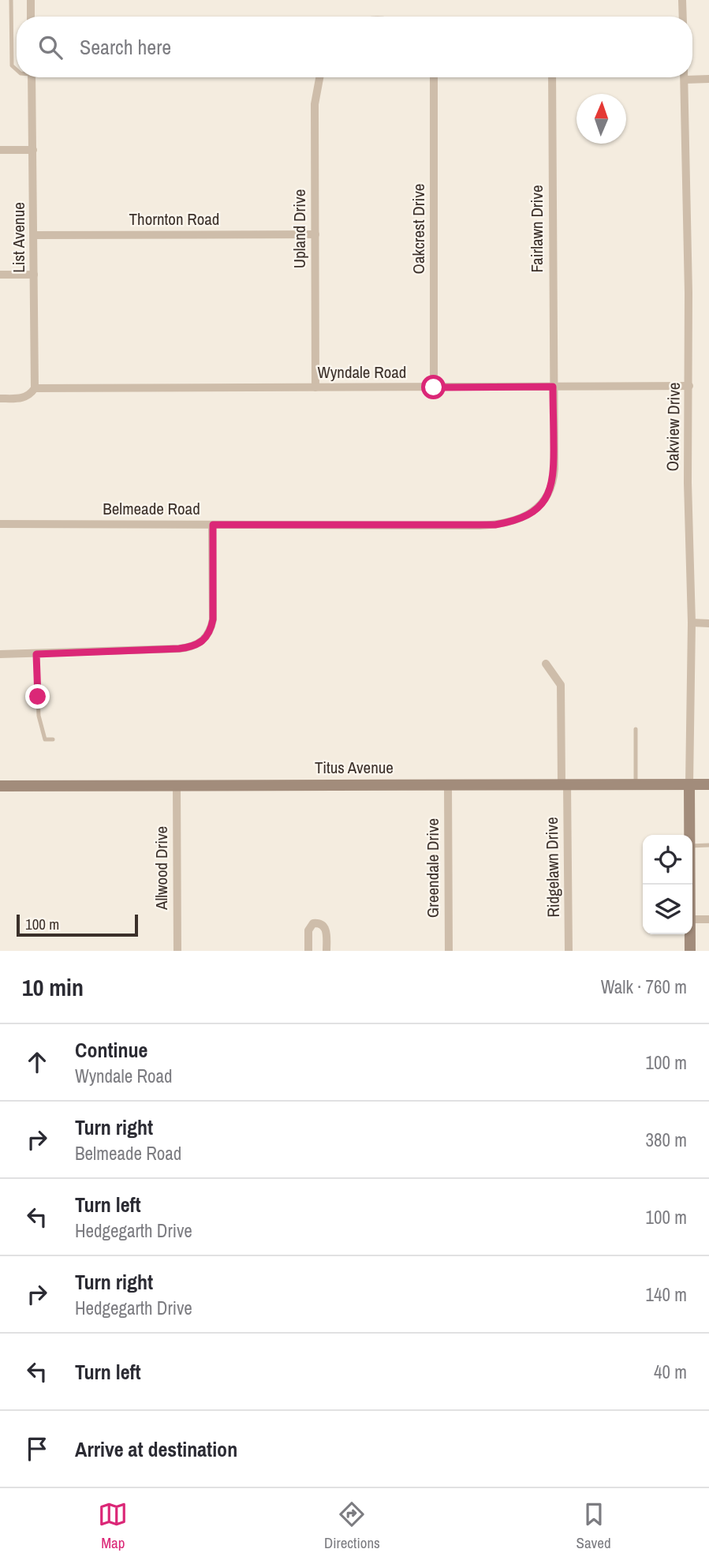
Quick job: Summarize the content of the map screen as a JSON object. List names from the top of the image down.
{
  "streets": {
    "main road": ["Titus Avenue"],
    "street": [
      "Thornton Road",
      "Upland Drive",
      "Oakcrest Drive",
      "Fairlawn Drive",
      "List Avenue",
      "Wyndale Road",
      "Oakview Drive",
      "Belmeade Road",
      "Ridgelawn Drive",
      "Allwood Drive",
      "Greendale Drive"
    ]
  },
  "crossings": [
    ["Thornton Road", "Upland Drive"],
    ["Thornton Road", "List Avenue"],
    ["Upland Drive", "Wyndale Road"],
    ["Oakcrest Drive", "Wyndale Road"],
    ["Fairlawn Drive", "Wyndale Road"],
    ["Fairlawn Drive", "Belmeade Road"],
    ["List Avenue", "Wyndale Road"],
    ["Wyndale Road", "Oakview Drive"],
    ["Wyndale Road", "Belmeade Road"],
    ["Oakview Drive", "Titus Avenue"],
    ["Titus Avenue", "Ridgelawn Drive"],
    ["Titus Avenue", "Allwood Drive"],
    ["Titus Avenue", "Greendale Drive"]
  ],
  "scale_bar": "100 m",
  "north": "top",
  "page": {
    "search": "Search here",
    "scale": "100 m",
    "heading": ["10 min", "Walk · 760 m"],
    "list": [
      ["Continue", "Wyndale Road", "100 m"],
      ["Turn right", "Belmeade Road", "380 m"],
      ["Turn left", "Hedgegarth Drive", "100 m"],
      ["Turn right", "Hedgegarth Drive", "140 m"],
      ["Turn left", "40 m"],
      "Arrive at destination"
    ],
    "nav": ["Map", "Directions", "Saved"]
  }
}
